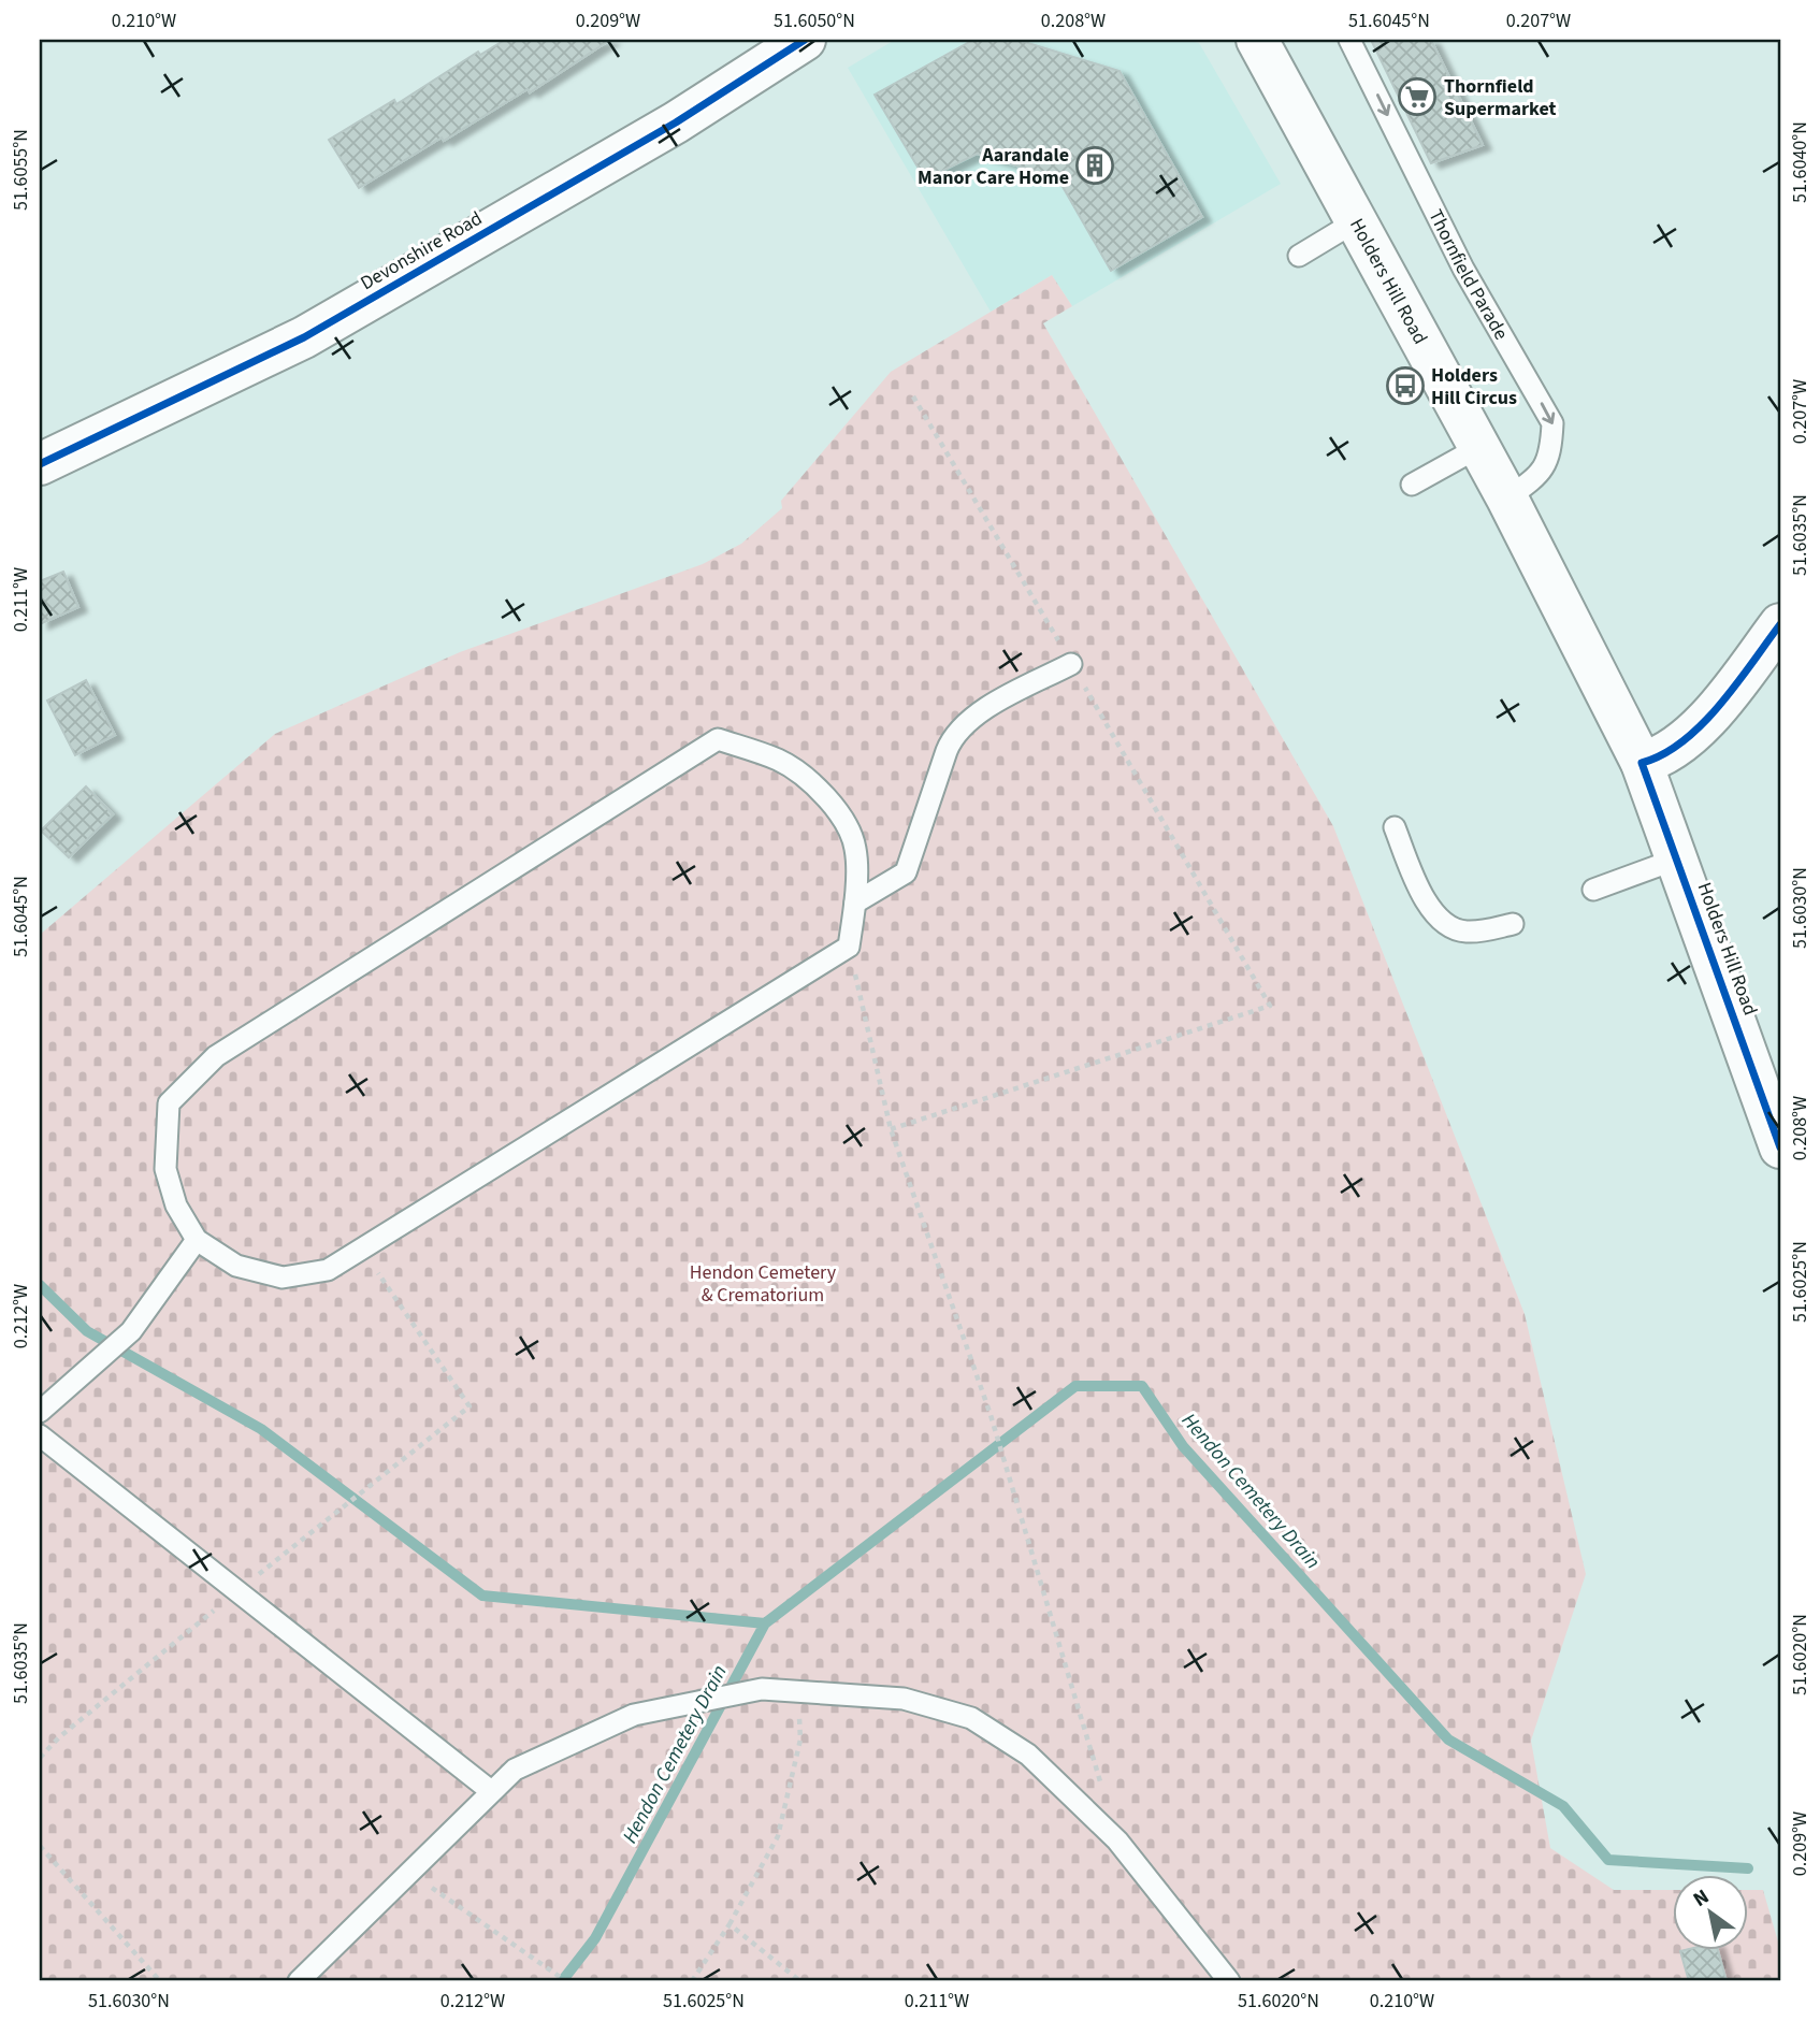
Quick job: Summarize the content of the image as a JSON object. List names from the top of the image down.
{
  "streets": {
    "main road": ["Devonshire Road", "Holders Hill Road"],
    "lane": ["Thornfield Parade"]
  },
  "crossings": [
    ["Thornfield Parade", "Holders Hill Road"]
  ],
  "one_way": ["Thornfield Parade"],
  "water": ["Hendon Cemetery Drain"],
  "parks": ["Hendon Cemetery & Crematorium"],
  "places": {
    "supermarket": ["Thornfield Supermarket"],
    "building": ["Aarandale Manor Care Home"],
    "bus stop": ["Holders Hill Circus"]
  },
  "north": "top left",
  "coordinates": [
    "0.210°W",
    "0.209°W",
    "51.6050°N",
    "0.208°W",
    "51.6045°N",
    "0.207°W",
    "51.6040°N",
    "51.6055°N",
    "51.6035°N",
    "0.211°W",
    "51.6030°N",
    "51.6025°N",
    "0.212°W",
    "51.6020°N"
  ]
}
